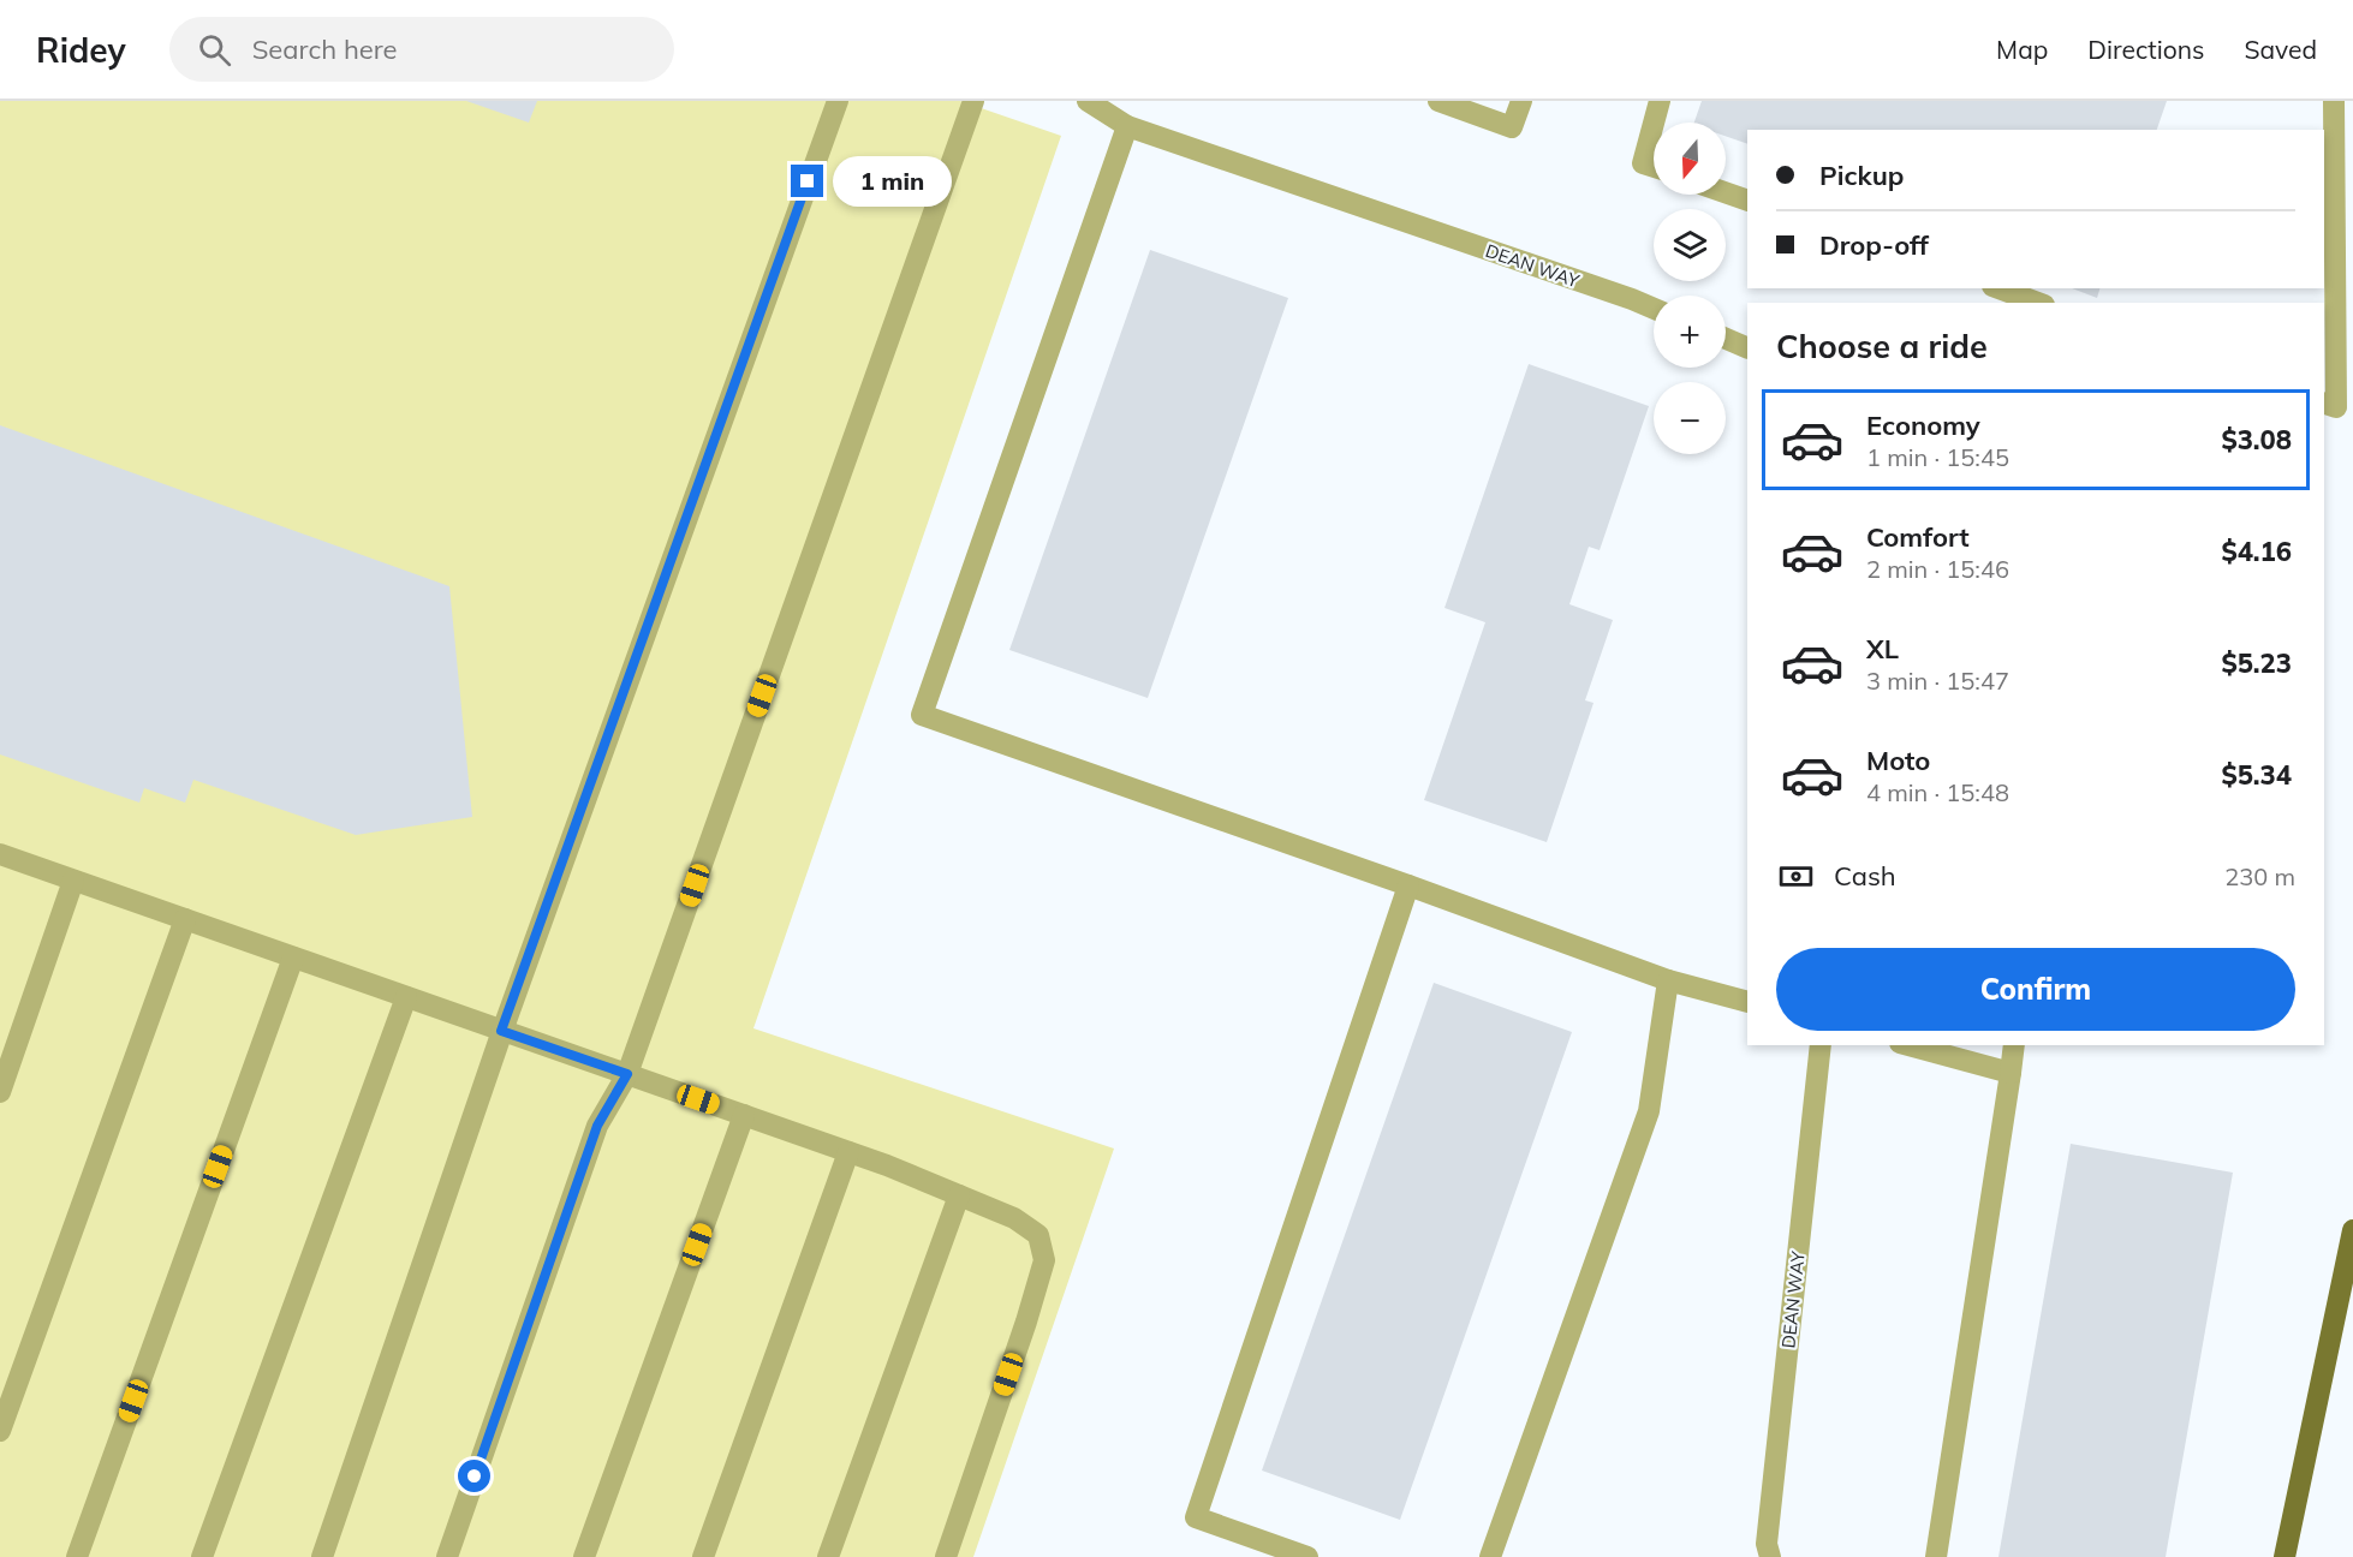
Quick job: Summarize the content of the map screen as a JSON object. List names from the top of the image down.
{
  "streets": {
    "lane": ["DEAN WAY"]
  },
  "north": "bottom",
  "page": {
    "header": "Ridey",
    "search": "Search here",
    "nav": ["Map", "Directions", "Saved"],
    "map_buttons": ["+", "−"],
    "banner": ["Pickup", "Drop-off"],
    "bubble": "1 min",
    "heading": "Choose a ride",
    "list": [
      {
        "name": "Economy",
        "note": "1 min · 15:45",
        "value": "$3.08"
      },
      {
        "name": "Comfort",
        "note": "2 min · 15:46",
        "value": "$4.16"
      },
      {
        "name": "XL",
        "note": "3 min · 15:47",
        "value": "$5.23"
      },
      {
        "name": "Moto",
        "note": "4 min · 15:48",
        "value": "$5.34"
      }
    ],
    "pay": ["Cash", "230 m"],
    "buttons": "Confirm"
  }
}
